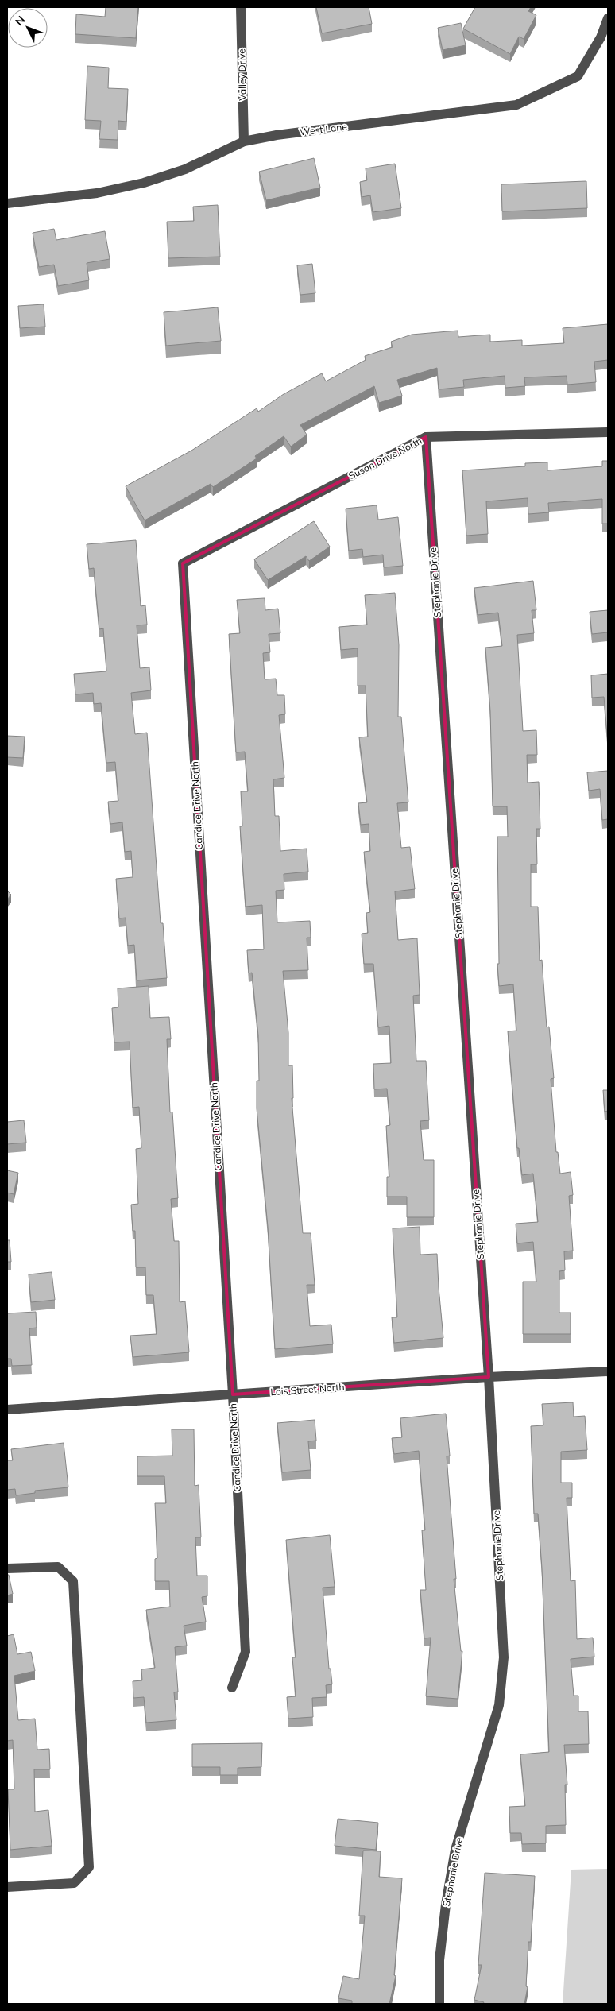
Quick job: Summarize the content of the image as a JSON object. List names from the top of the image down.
{
  "streets": {
    "street": [
      "Valley Drive",
      "West Lane",
      "Susan Drive North",
      "Stephanie Drive",
      "Candice Drive North",
      "Lois Street North"
    ]
  },
  "crossings": [
    ["Valley Drive", "West Lane"],
    ["Susan Drive North", "Stephanie Drive"],
    ["Susan Drive North", "Candice Drive North"],
    ["Stephanie Drive", "Lois Street North"],
    ["Candice Drive North", "Lois Street North"]
  ],
  "north": "top left"
}
